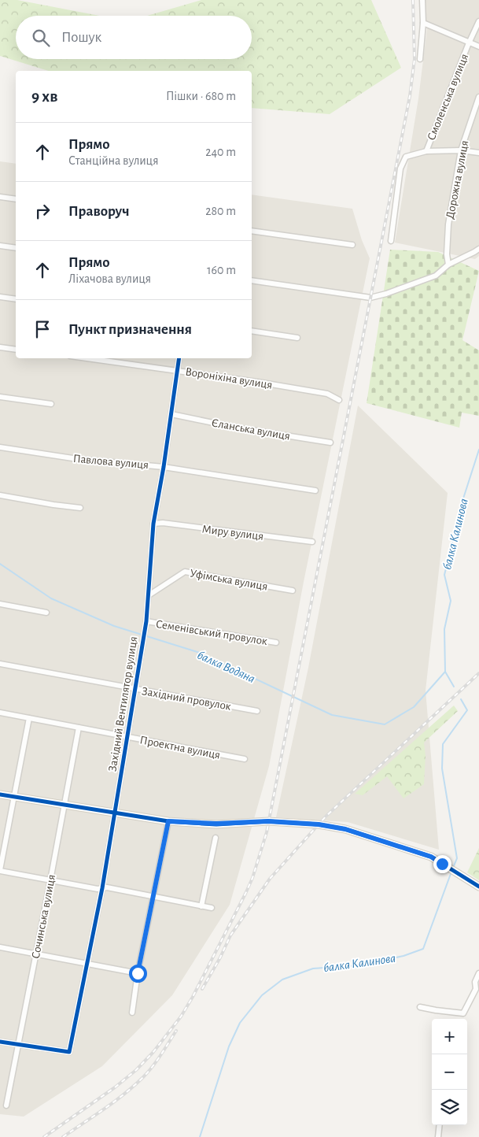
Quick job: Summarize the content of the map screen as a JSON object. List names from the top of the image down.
{
  "streets": {
    "street": [
      "Смоленська вулиця",
      "Дорожна вулиця",
      "Вороніхіна вулиця",
      "Єланська вулиця",
      "Павлова вулиця",
      "Миру вулиця",
      "Уфімська вулиця",
      "Семенівський провулок",
      "Західний провулок",
      "Західний Вентилятор вулиця",
      "Проектна вулиця",
      "Сочинська вулиця"
    ]
  },
  "crossings": [
    ["Вороніхіна вулиця", "Західний Вентилятор вулиця"],
    ["Єланська вулиця", "Західний Вентилятор вулиця"],
    ["Павлова вулиця", "Західний Вентилятор вулиця"],
    ["Миру вулиця", "Західний Вентилятор вулиця"],
    ["Уфімська вулиця", "Західний Вентилятор вулиця"],
    ["Семенівський провулок", "Західний Вентилятор вулиця"],
    ["Західний провулок", "Західний Вентилятор вулиця"],
    ["Західний Вентилятор вулиця", "Проектна вулиця"],
    ["Західний Вентилятор вулиця", "Сочинська вулиця"],
    ["Проектна вулиця", "Сочинська вулиця"]
  ],
  "water": ["балка Калинова", "балка Водяна"],
  "page": {
    "search": "Пошук",
    "heading": ["9 хв", "Пішки · 680 m"],
    "list": [
      ["Прямо", "Станційна вулиця", "240 m"],
      ["Праворуч", "280 m"],
      ["Прямо", "Ліхачова вулиця", "160 m"],
      "Пункт призначення"
    ],
    "map_buttons": ["+", "−"]
  }
}
